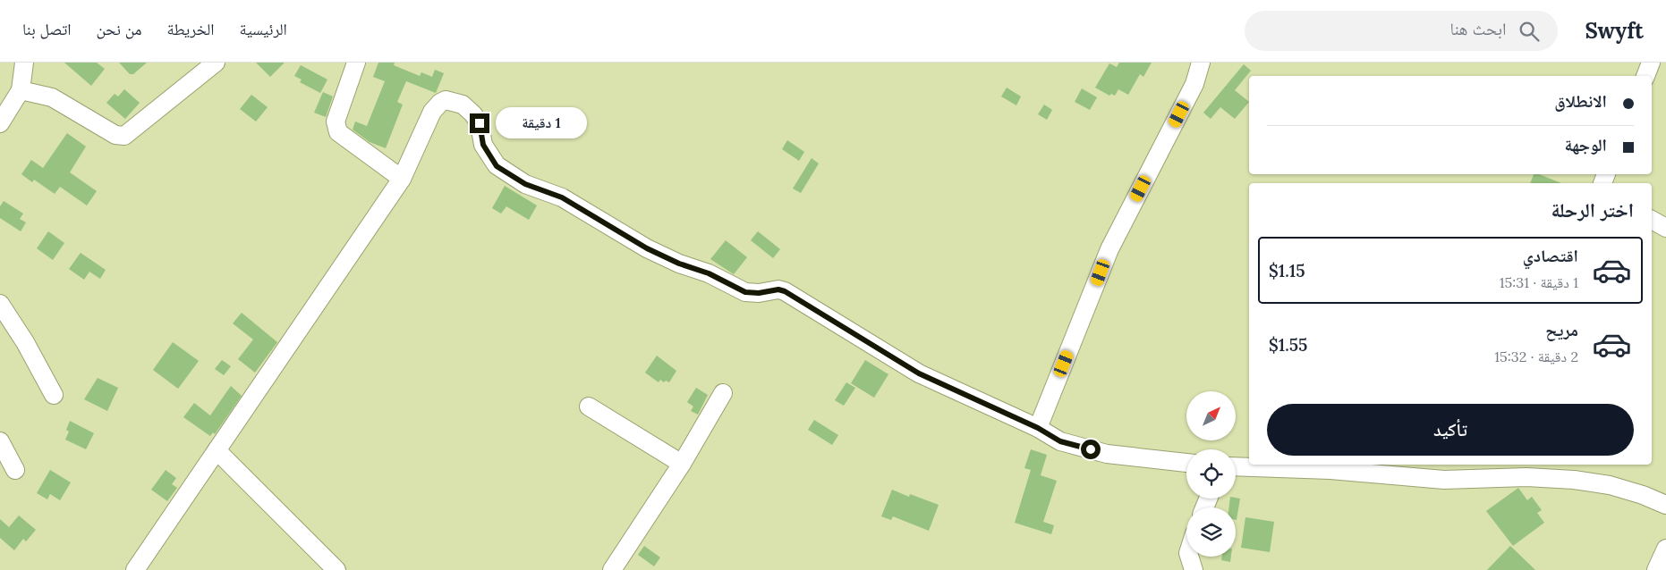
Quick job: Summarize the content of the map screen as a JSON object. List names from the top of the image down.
{
  "north": "top right",
  "page": {
    "header": "Swyft",
    "search": "ابحث هنا",
    "nav": [
      "الرئيسية",
      "الخريطة",
      "من نحن",
      "اتصل بنا"
    ],
    "banner": ["الانطلاق", "الوجهة"],
    "bubble": "1 دقيقة",
    "heading": "اختر الرحلة",
    "list": [
      {
        "name": "اقتصادي",
        "note": "1 دقيقة · 15:31",
        "value": "$1.15"
      },
      {
        "name": "مريح",
        "note": "2 دقيقة · 15:32",
        "value": "$1.55"
      }
    ],
    "buttons": "تأكيد"
  }
}
